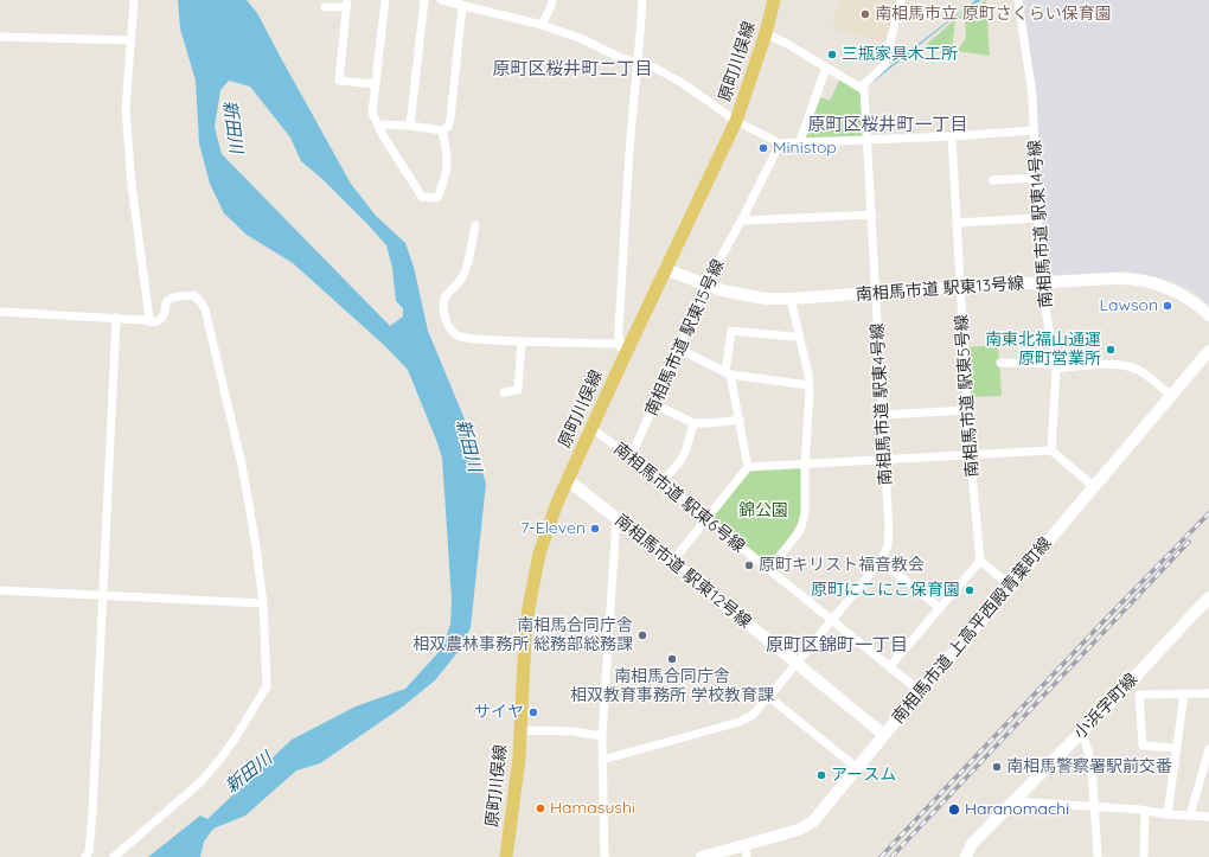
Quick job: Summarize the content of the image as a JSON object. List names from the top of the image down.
{
  "streets": {
    "main road": ["原町川俣線"],
    "street": [
      "南相馬市道 駅東14号線",
      "南相馬市道 駅東13号線",
      "南相馬市道 駅東15号線",
      "南相馬市道 駅東5号線",
      "南相馬市道 駅東4号線",
      "南相馬市道 駅東6号線",
      "南相馬市道 駅東12号線",
      "南相馬市道 上高平西殿青葉町線",
      "小浜字町線"
    ]
  },
  "crossings": [
    ["原町川俣線", "南相馬市道 駅東13号線"],
    ["原町川俣線", "南相馬市道 駅東6号線"],
    ["原町川俣線", "南相馬市道 駅東12号線"],
    ["南相馬市道 駅東14号線", "南相馬市道 駅東13号線"],
    ["南相馬市道 駅東14号線", "南相馬市道 駅東15号線"],
    ["南相馬市道 駅東14号線", "南相馬市道 駅東5号線"],
    ["南相馬市道 駅東14号線", "南相馬市道 駅東4号線"],
    ["南相馬市道 駅東13号線", "南相馬市道 駅東15号線"],
    ["南相馬市道 駅東13号線", "南相馬市道 駅東5号線"],
    ["南相馬市道 駅東13号線", "南相馬市道 駅東4号線"],
    ["南相馬市道 駅東15号線", "南相馬市道 駅東6号線"],
    ["南相馬市道 駅東4号線", "南相馬市道 駅東6号線"],
    ["南相馬市道 駅東4号線", "南相馬市道 駅東12号線"],
    ["南相馬市道 駅東6号線", "南相馬市道 上高平西殿青葉町線"],
    ["南相馬市道 駅東12号線", "南相馬市道 上高平西殿青葉町線"]
  ],
  "districts": ["原町区桜井町二丁目", "原町区桜井町一丁目", "原町区錦町一丁目"],
  "water": ["新田川"],
  "parks": ["錦公園"],
  "places": [
    "南相馬市立 原町さくらい保育園",
    "三瓶家具木工所",
    "Ministop",
    "Lawson",
    "南東北福山通運 原町営業所",
    "7-Eleven",
    "原町キリスト福音教会",
    "原町にこにこ保育園",
    "南相馬合同庁舎 相双農林事務所 総務部総務課",
    "南相馬合同庁舎 相双教育事務所 学校教育課",
    "サイヤ",
    "南相馬警察署駅前交番",
    "アースム",
    "Hamasushi",
    "Haranomachi"
  ]
}
